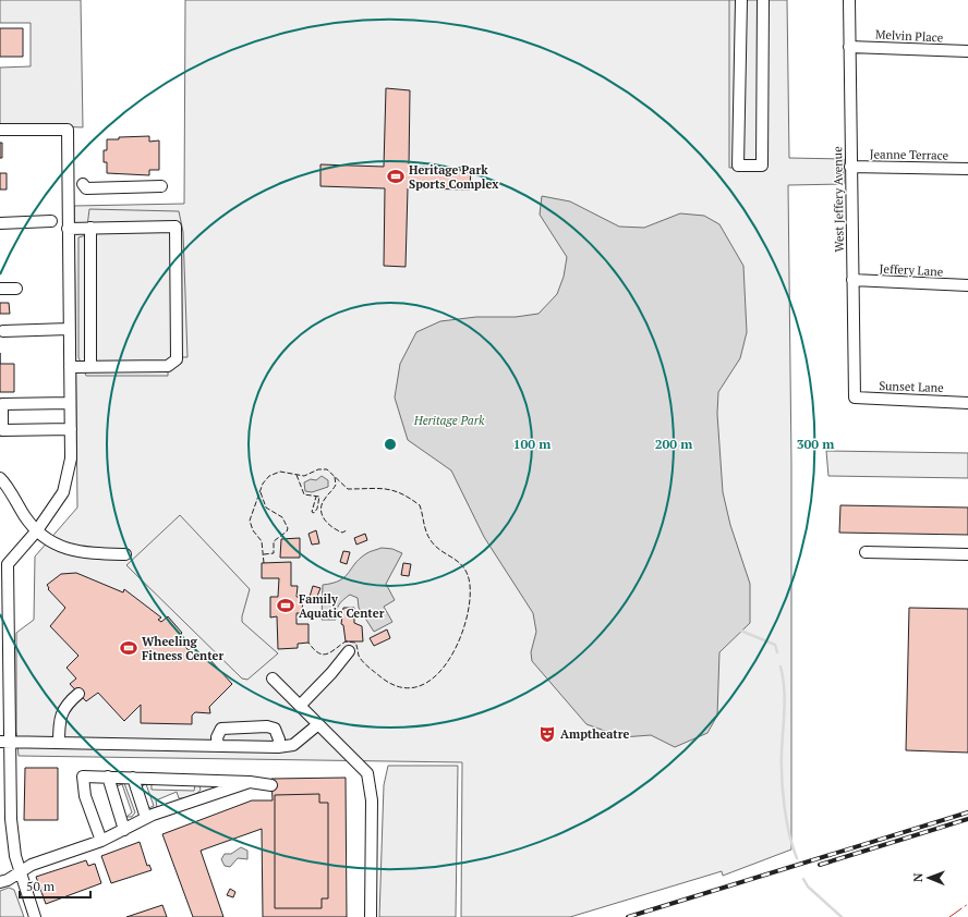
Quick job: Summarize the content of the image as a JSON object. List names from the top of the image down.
{
  "streets": {
    "street": [
      "Melvin Place",
      "Jeanne Terrace",
      "West Jeffery Avenue",
      "Jeffery Lane",
      "Sunset Lane"
    ]
  },
  "crossings": [
    ["Melvin Place", "West Jeffery Avenue"],
    ["Jeanne Terrace", "West Jeffery Avenue"],
    ["West Jeffery Avenue", "Jeffery Lane"],
    ["West Jeffery Avenue", "Sunset Lane"]
  ],
  "parks": ["Heritage Park"],
  "places": {
    "sports": ["Heritage Park Sports Complex", "Family Aquatic Center", "Wheeling Fitness Center"],
    "theatre": ["Amptheatre"]
  },
  "scale_bar": "50 m",
  "north": "left",
  "rings": ["100 m", "200 m", "300 m"]
}
